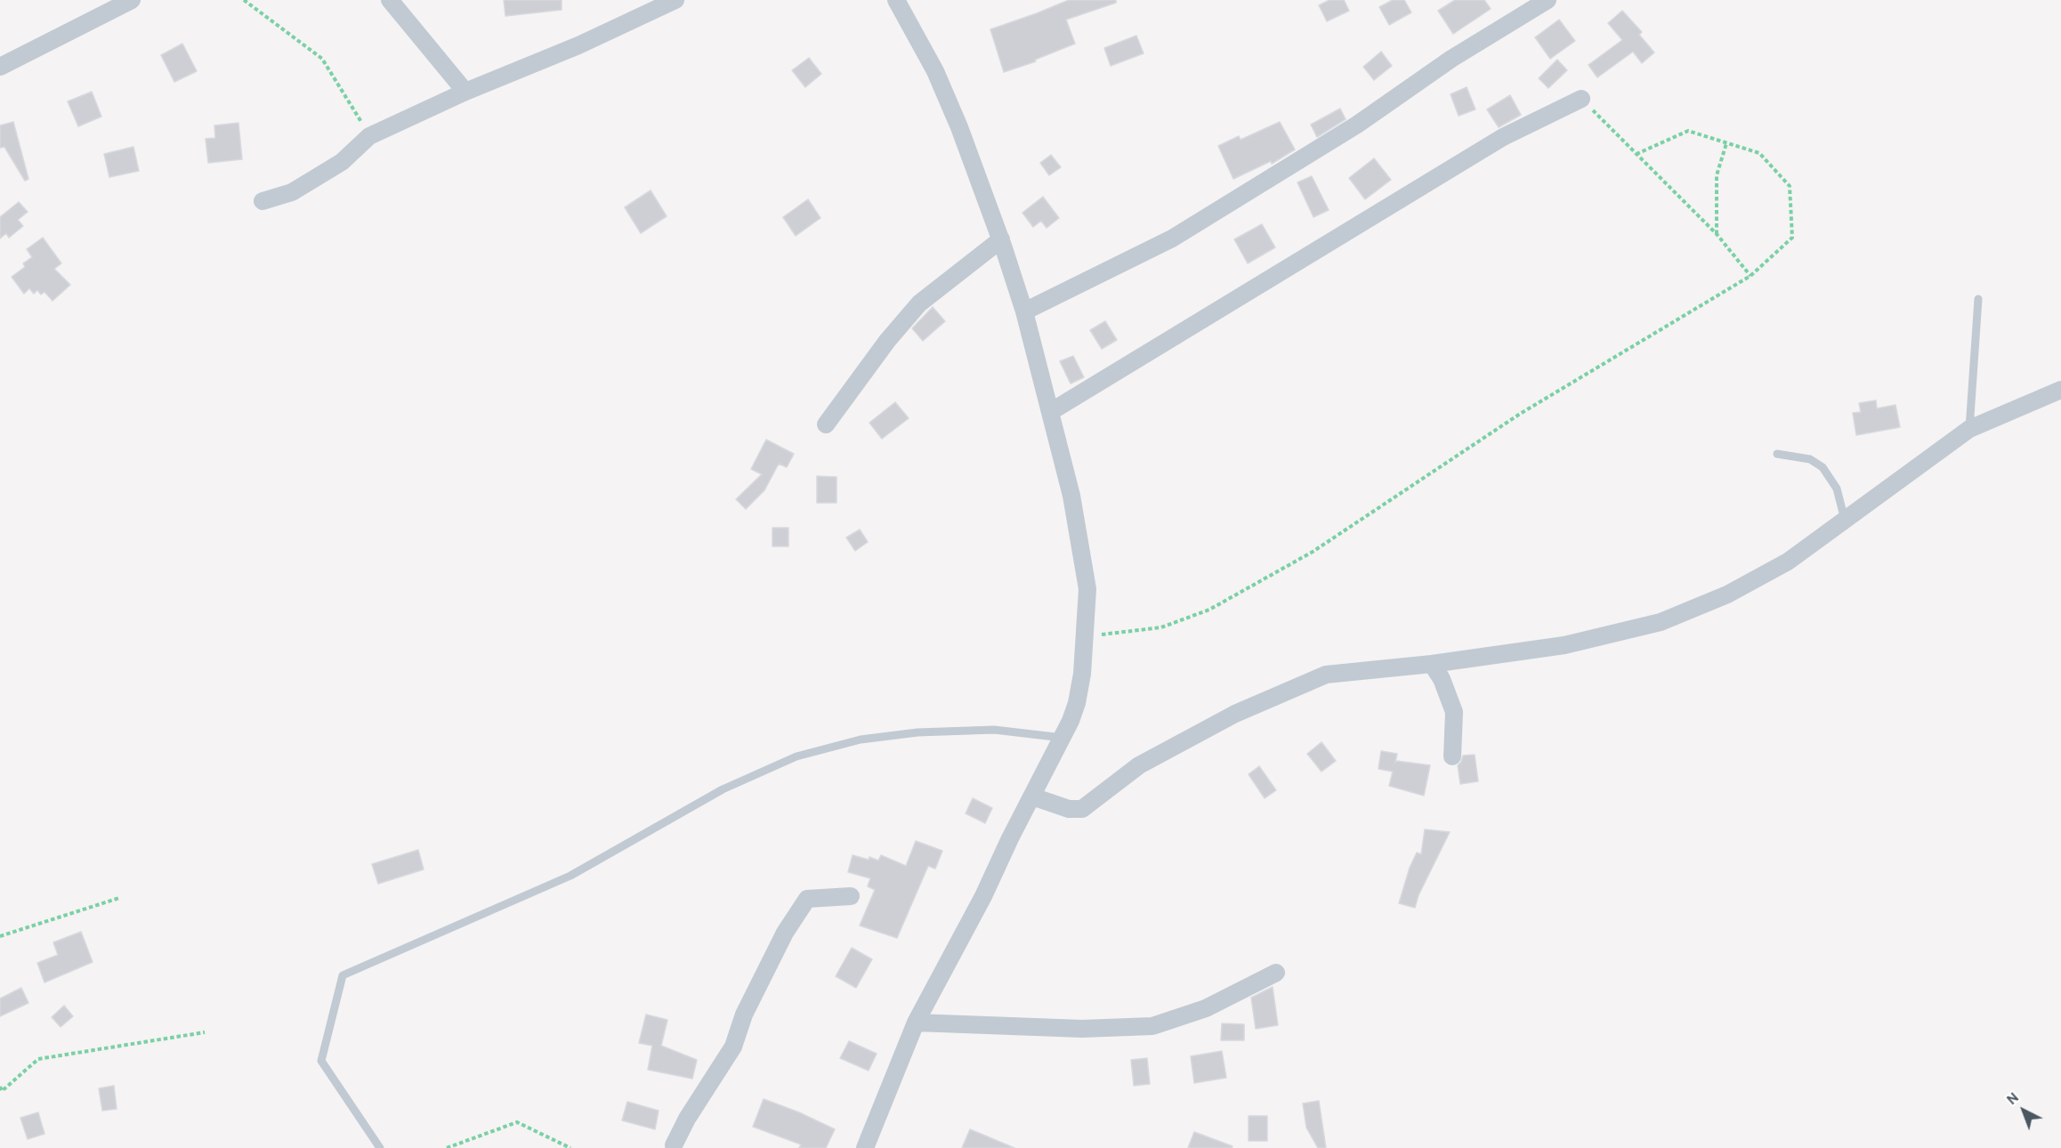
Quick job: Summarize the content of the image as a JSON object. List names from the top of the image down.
{
  "north": "top left"
}
